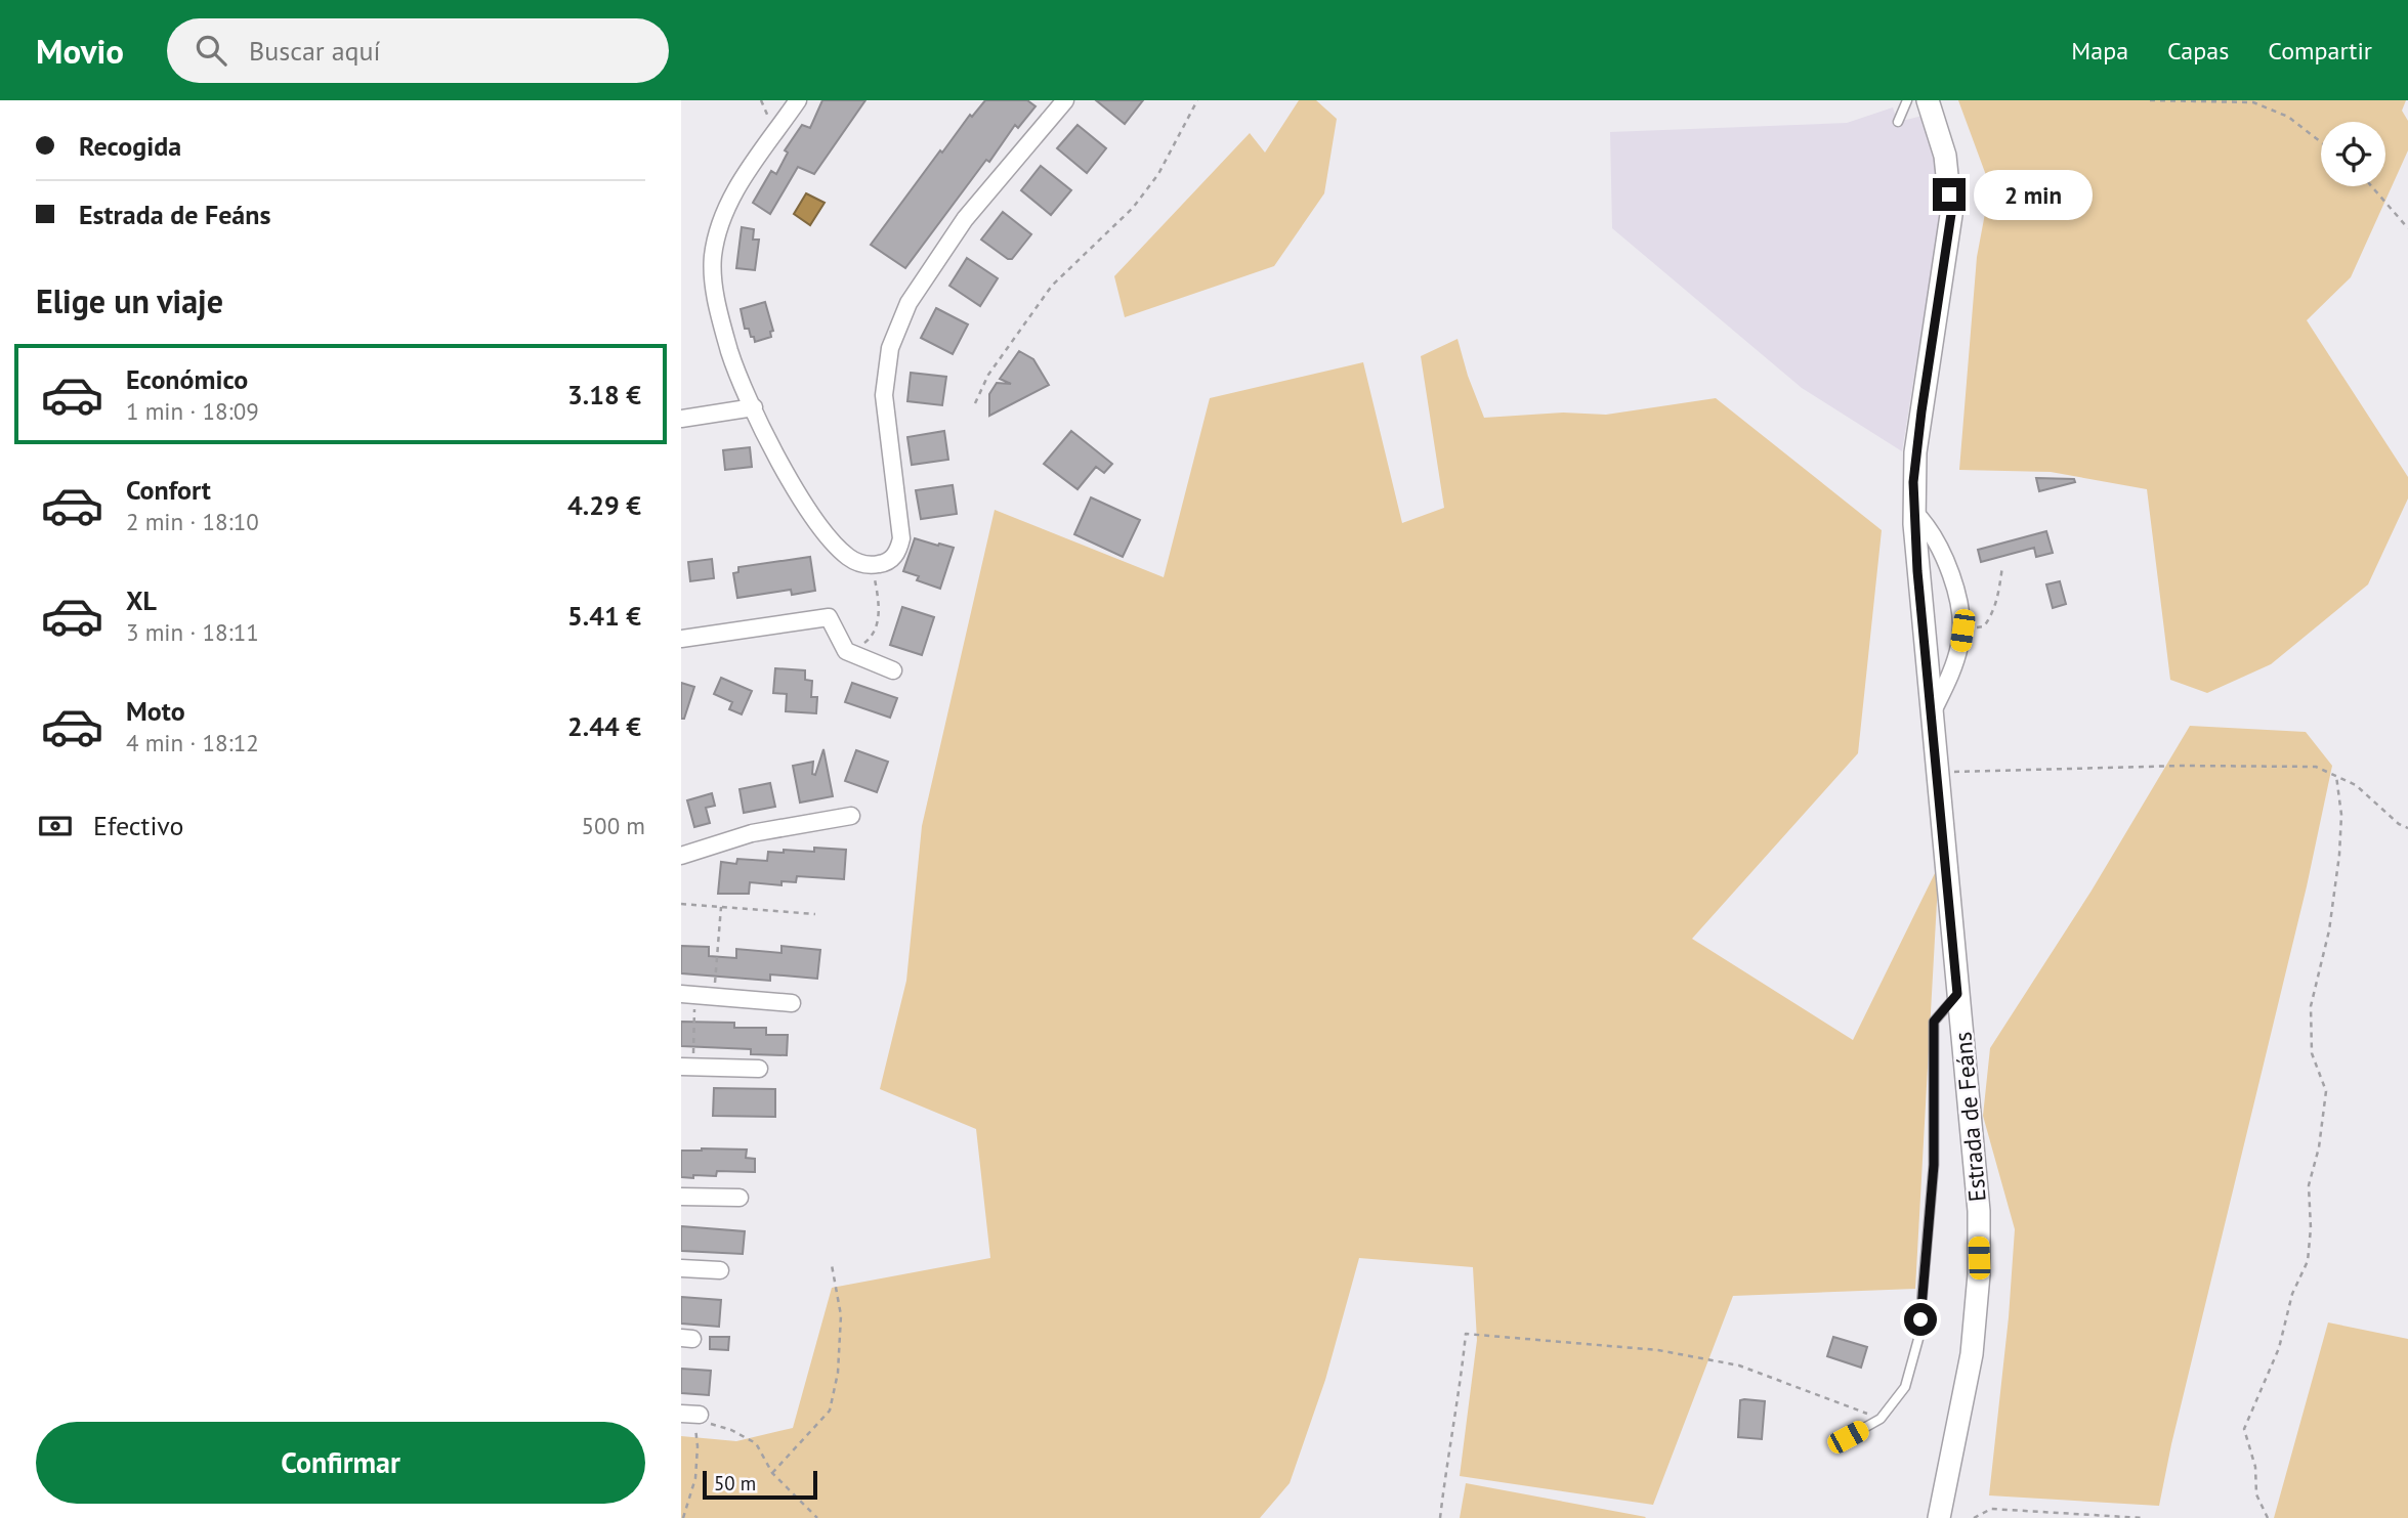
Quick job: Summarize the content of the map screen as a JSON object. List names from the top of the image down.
{
  "streets": {
    "street": ["Estrada de Feáns"]
  },
  "scale_bar": "50 m",
  "page": {
    "header": "Movio",
    "search": "Buscar aquí",
    "nav": ["Mapa", "Capas", "Compartir"],
    "banner": ["Recogida", "Estrada de Feáns"],
    "bubble": "2 min",
    "heading": "Elige un viaje",
    "list": [
      {
        "name": "Económico",
        "note": "1 min · 18:09",
        "value": "3.18 €"
      },
      {
        "name": "Confort",
        "note": "2 min · 18:10",
        "value": "4.29 €"
      },
      {
        "name": "XL",
        "note": "3 min · 18:11",
        "value": "5.41 €"
      },
      {
        "name": "Moto",
        "note": "4 min · 18:12",
        "value": "2.44 €"
      }
    ],
    "pay": ["Efectivo", "500 m"],
    "buttons": "Confirmar",
    "scale": "50 m"
  }
}
